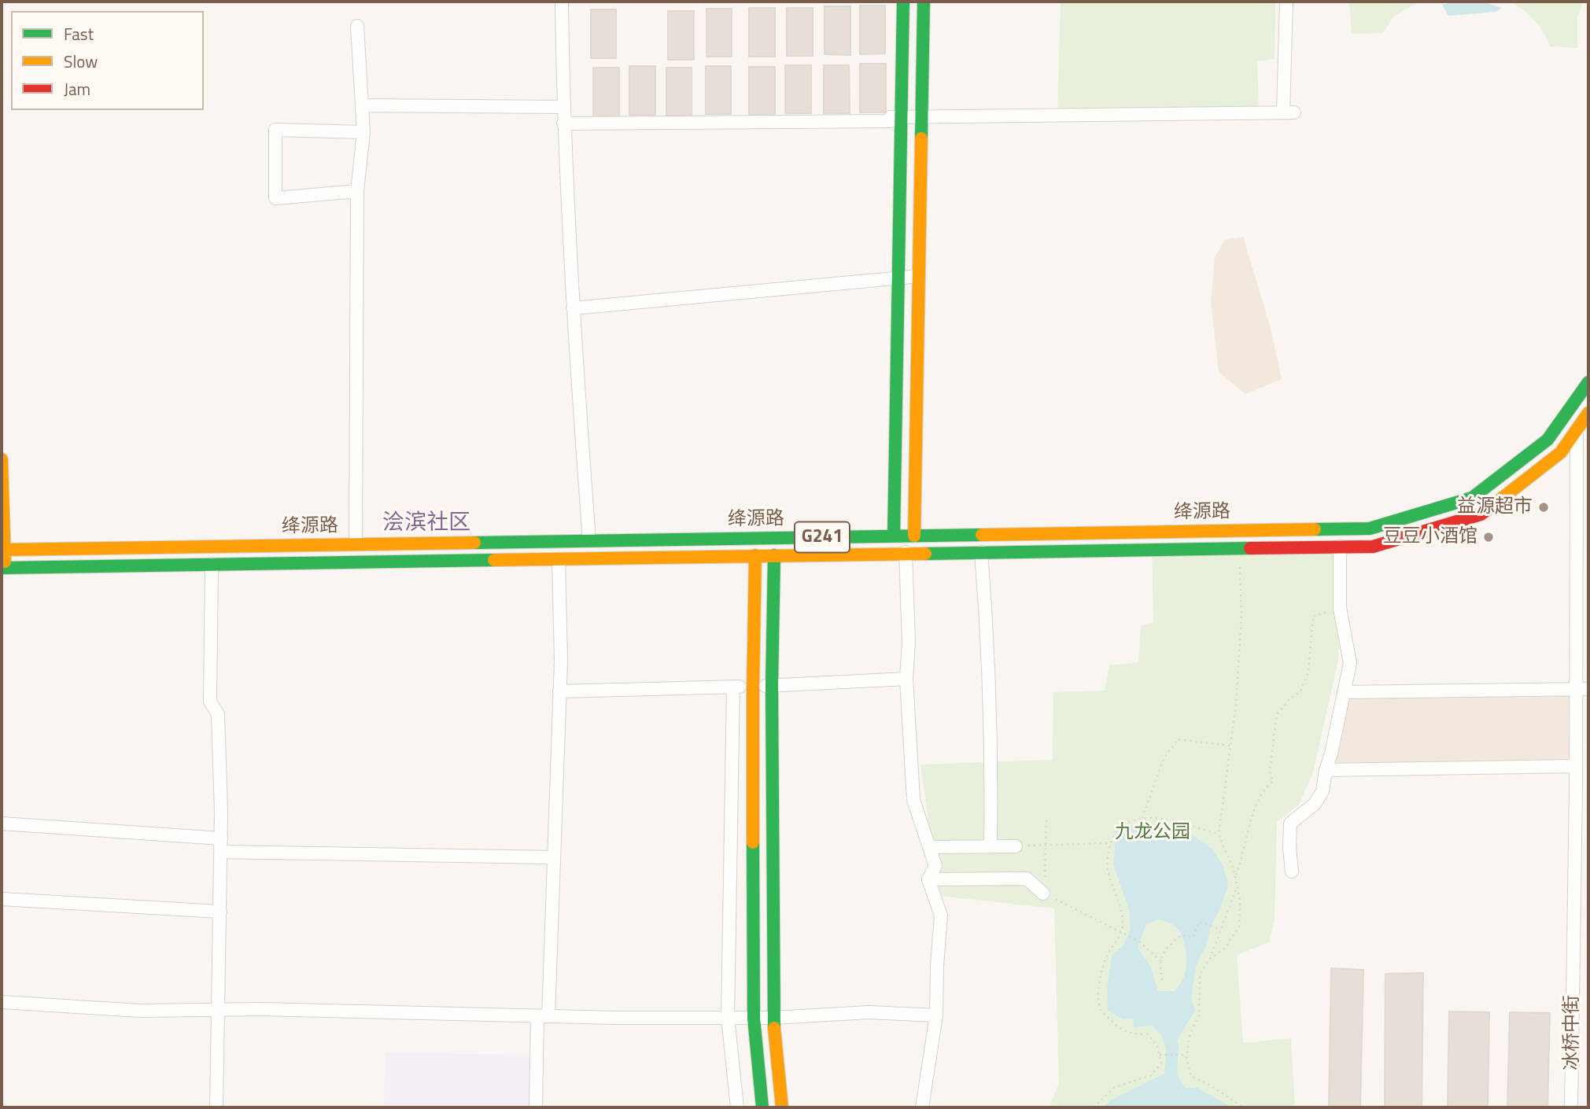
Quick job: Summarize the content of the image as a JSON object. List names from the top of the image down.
{
  "streets": {
    "main road": ["绛源路", "G241"],
    "street": ["冰桥中街"]
  },
  "crossings": [
    ["绛源路", "冰桥中街"]
  ],
  "districts": ["浍滨社区"],
  "parks": ["九龙公园"],
  "places": ["益源超市", "豆豆小酒馆"],
  "legend": ["Fast", "Slow", "Jam"]
}
